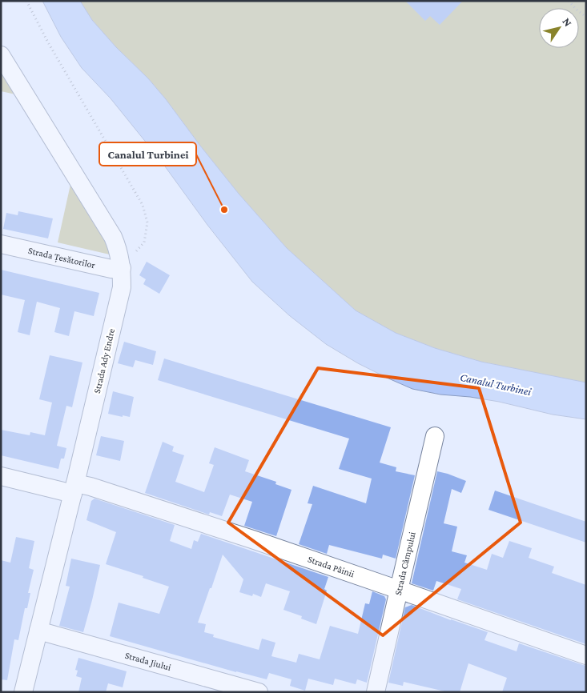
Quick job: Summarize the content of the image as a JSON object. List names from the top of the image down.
{
  "streets": {
    "street": [
      "Strada Țesătorilor",
      "Strada Ady Endre",
      "Strada Câmpului",
      "Strada Pâinii",
      "Strada Jiului"
    ]
  },
  "crossings": [
    ["Strada Țesătorilor", "Strada Ady Endre"],
    ["Strada Ady Endre", "Strada Pâinii"],
    ["Strada Ady Endre", "Strada Jiului"],
    ["Strada Câmpului", "Strada Pâinii"]
  ],
  "water": ["Canalul Turbinei"],
  "places": ["Canalul Turbinei"],
  "north": "top right"
}
